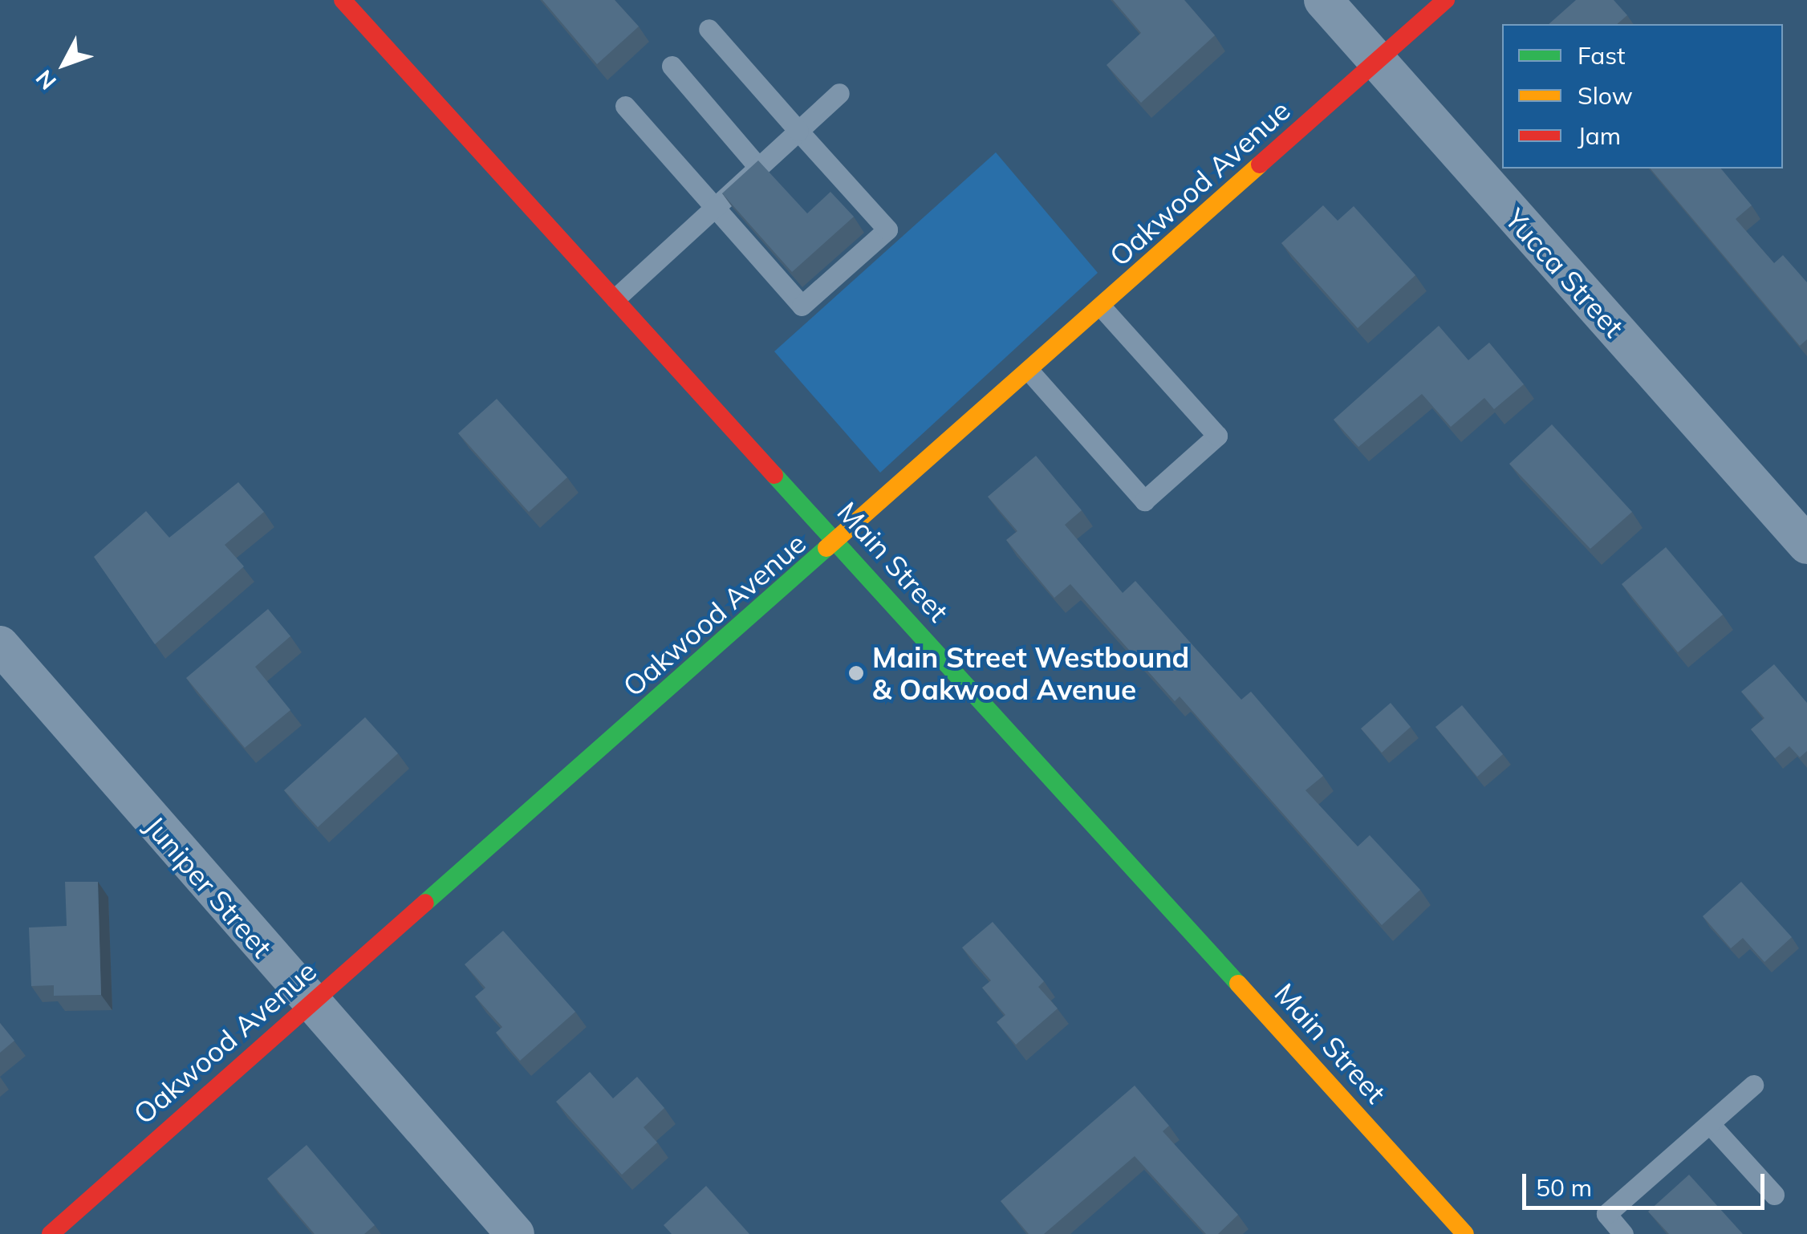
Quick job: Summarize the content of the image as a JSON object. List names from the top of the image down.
{
  "streets": {
    "street": [
      "Oakwood Avenue",
      "Yucca Street",
      "Main Street",
      "Juniper Street"
    ]
  },
  "crossings": [
    ["Oakwood Avenue", "Yucca Street"],
    ["Oakwood Avenue", "Main Street"],
    ["Oakwood Avenue", "Juniper Street"]
  ],
  "places": ["Main Street Westbound & Oakwood Avenue"],
  "legend": ["Fast", "Slow", "Jam"],
  "scale_bar": "50 m",
  "north": "bottom left"
}
